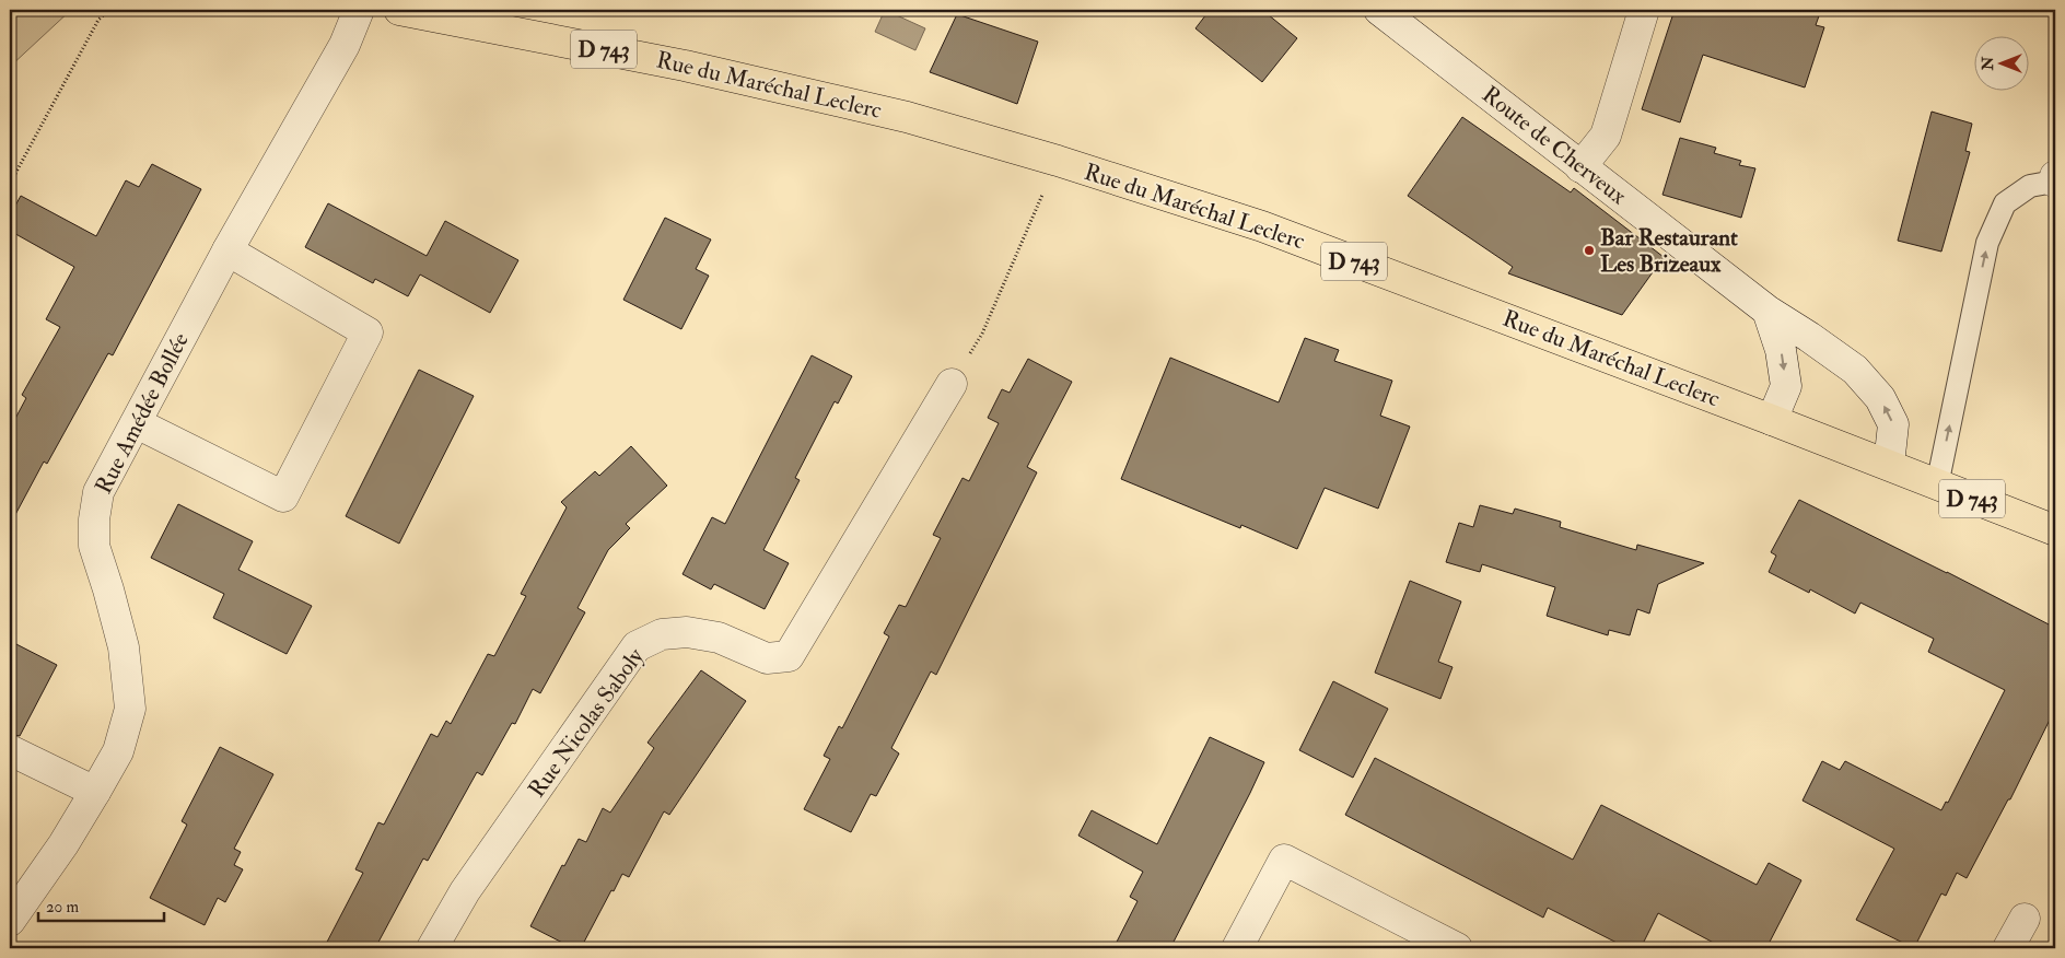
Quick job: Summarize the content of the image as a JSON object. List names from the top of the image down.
{
  "streets": {
    "main road": ["D 743", "Rue du Maréchal Leclerc"],
    "street": ["Route de Cherveux", "Rue Amédée Bollée", "Rue Nicolas Saboly"]
  },
  "crossings": [
    ["Rue du Maréchal Leclerc", "Route de Cherveux"]
  ],
  "places": ["Bar Restaurant Les Brizeaux"],
  "scale_bar": "20 m",
  "north": "left"
}
